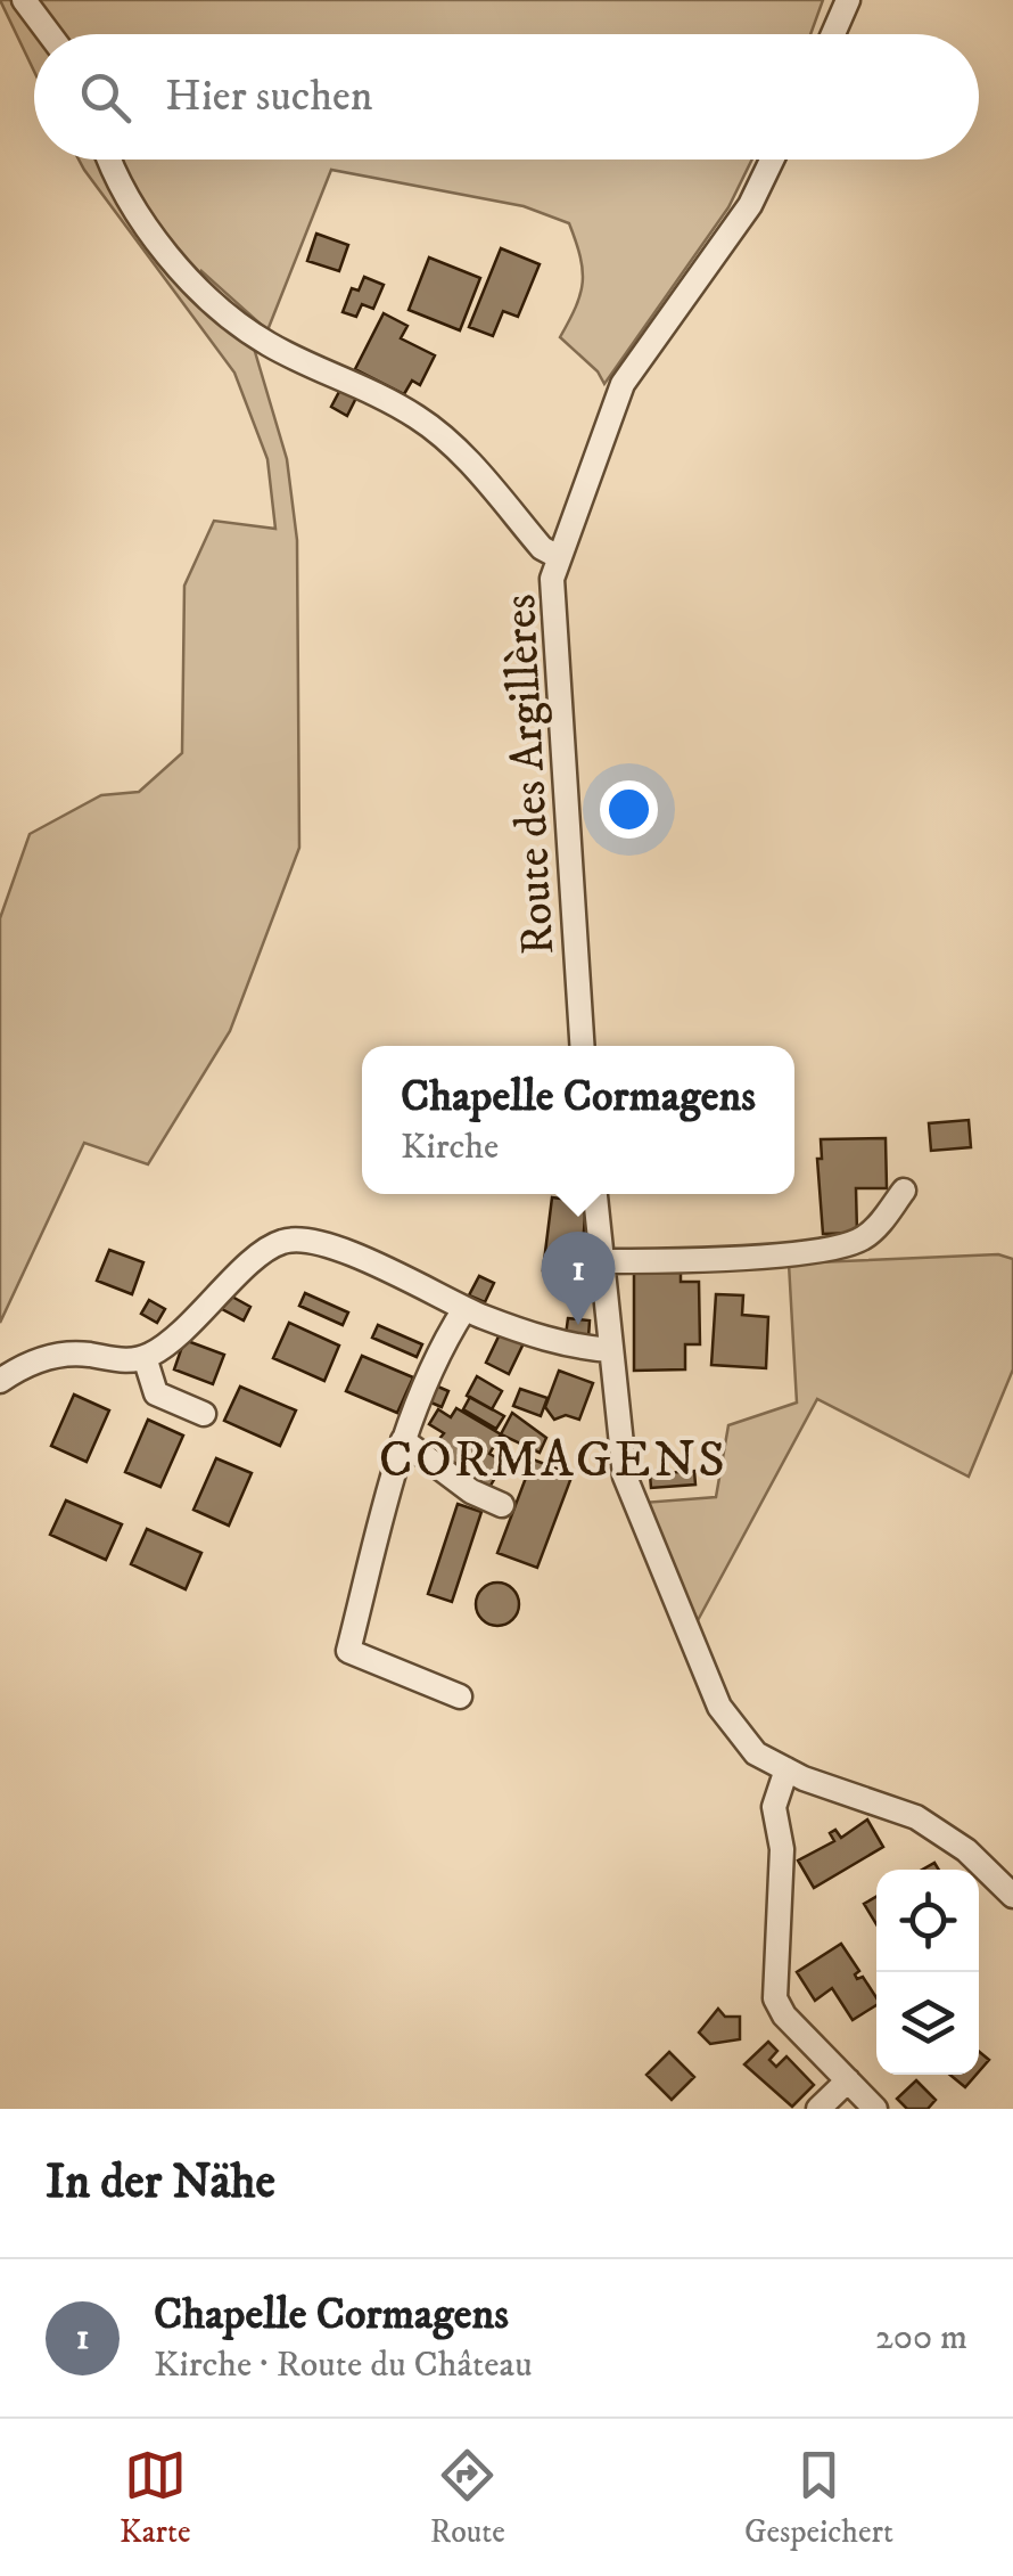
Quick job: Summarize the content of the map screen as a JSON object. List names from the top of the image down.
{
  "streets": {
    "street": ["Route des Argillères"]
  },
  "districts": ["CORMAGENS"],
  "page": {
    "search": "Hier suchen",
    "popup": ["Chapelle Cormagens", "Kirche"],
    "pins": "1",
    "heading": "In der Nähe",
    "list": [
      {
        "mark": "1",
        "name": "Chapelle Cormagens",
        "note": "Kirche · Route du Château",
        "value": "200 m"
      }
    ],
    "nav": ["Karte", "Route", "Gespeichert"]
  }
}
